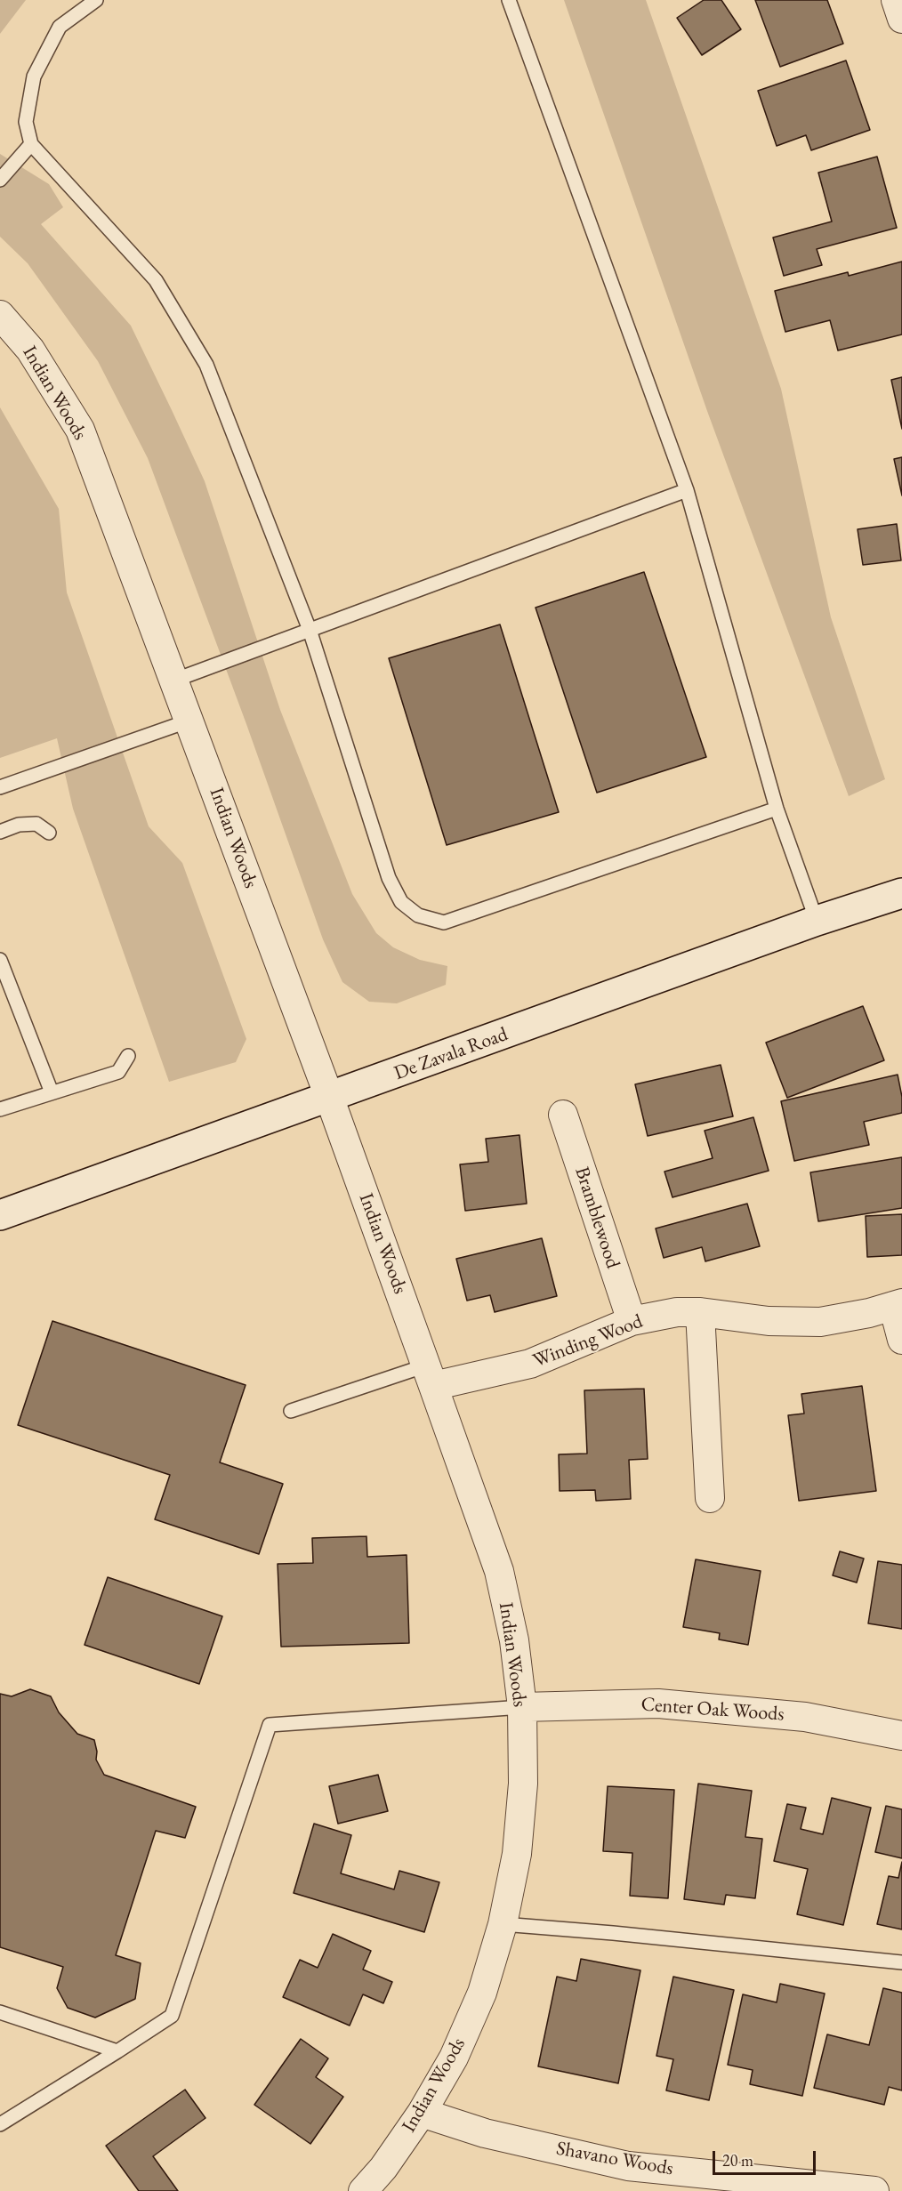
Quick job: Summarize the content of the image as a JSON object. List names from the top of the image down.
{
  "streets": {
    "main road": ["De Zavala Road"],
    "street": [
      "Indian Woods",
      "Bramblewood",
      "Winding Wood",
      "Center Oak Woods",
      "Shavano Woods"
    ]
  },
  "crossings": [
    ["Indian Woods", "De Zavala Road"],
    ["Indian Woods", "Winding Wood"],
    ["Indian Woods", "Center Oak Woods"],
    ["Indian Woods", "Shavano Woods"],
    ["Bramblewood", "Winding Wood"]
  ],
  "scale_bar": "20 m"
}
